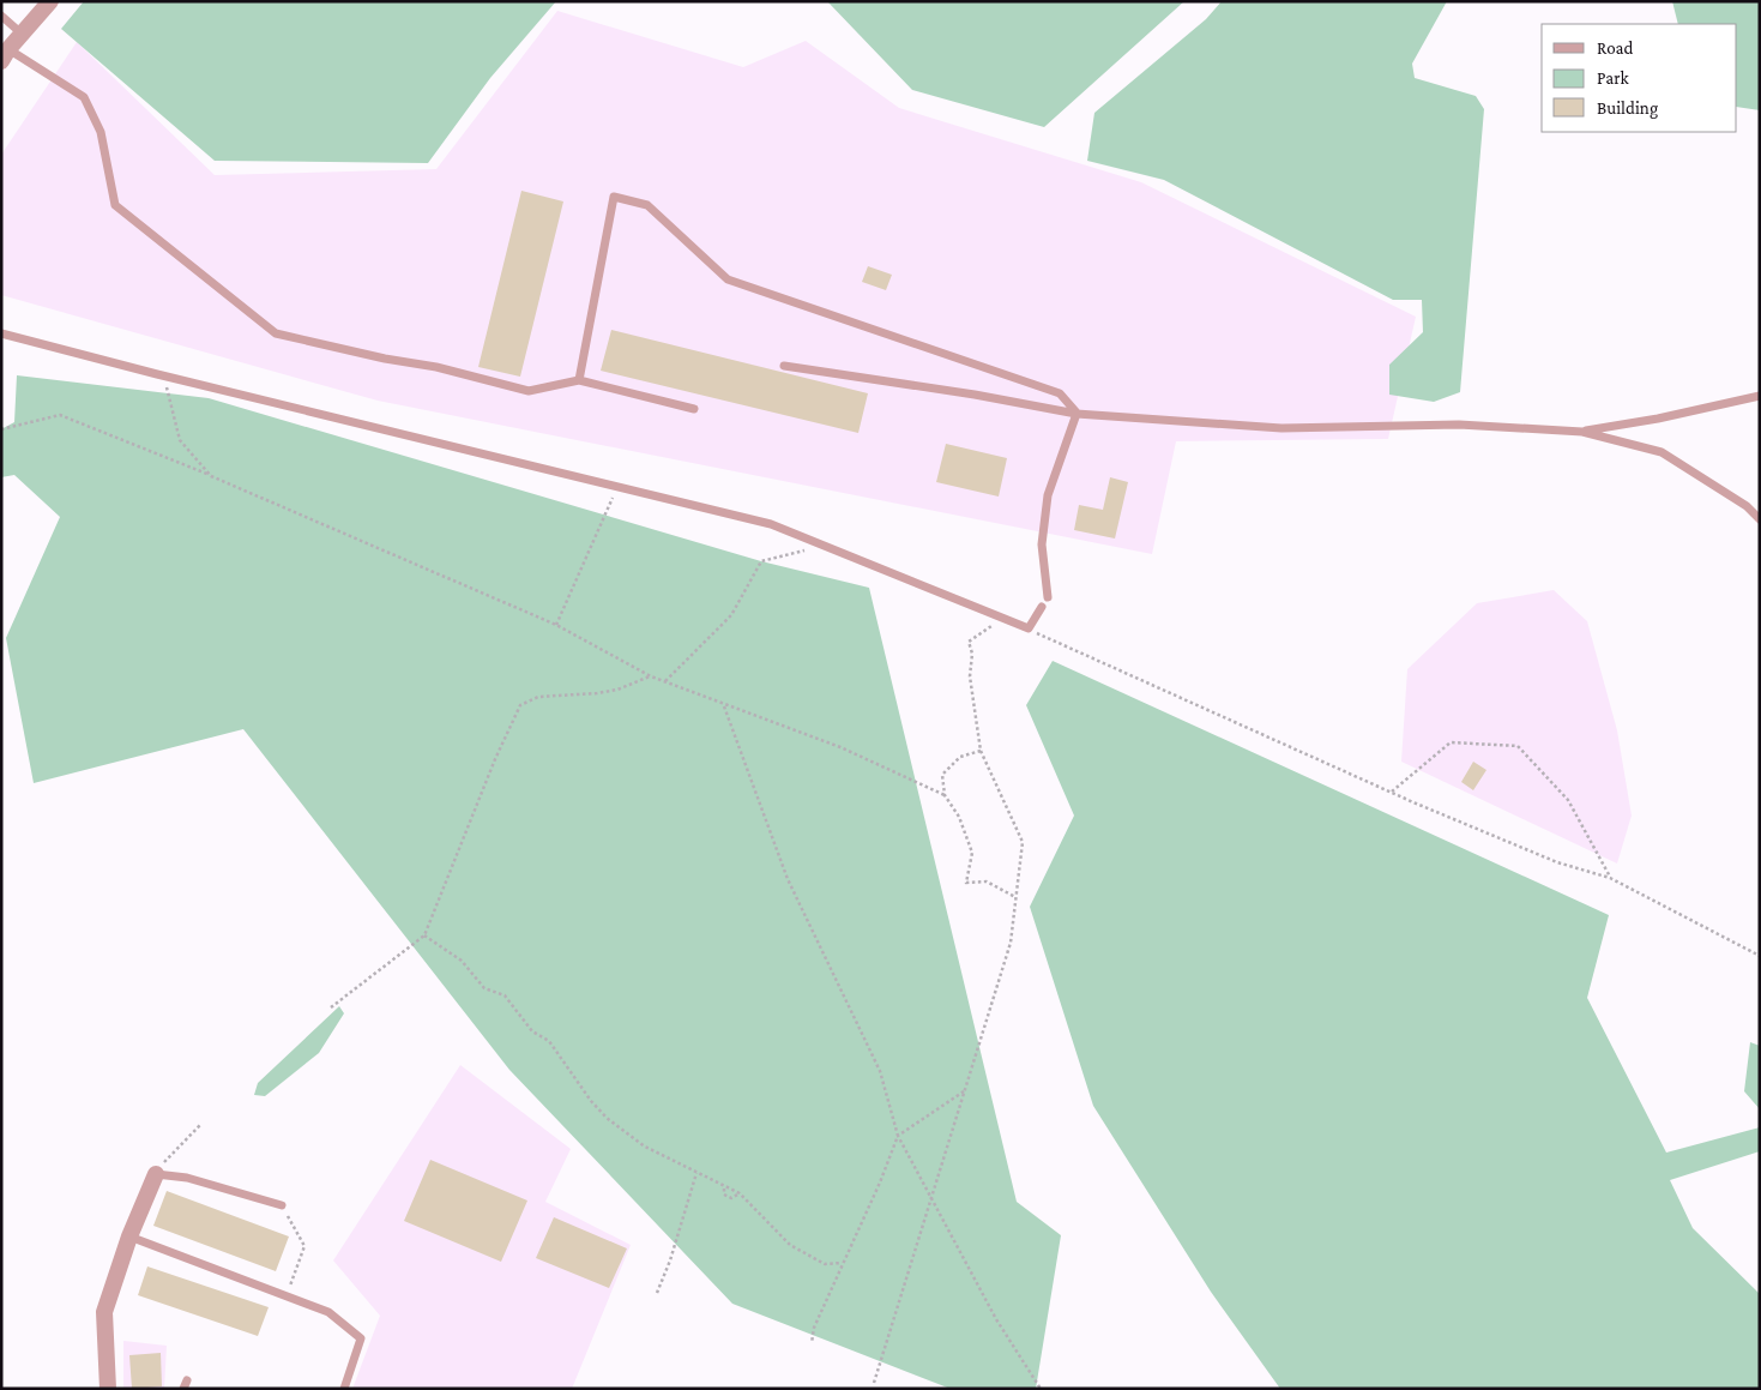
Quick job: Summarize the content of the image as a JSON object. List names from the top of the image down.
{
  "legend": ["Road", "Park", "Building"]
}
